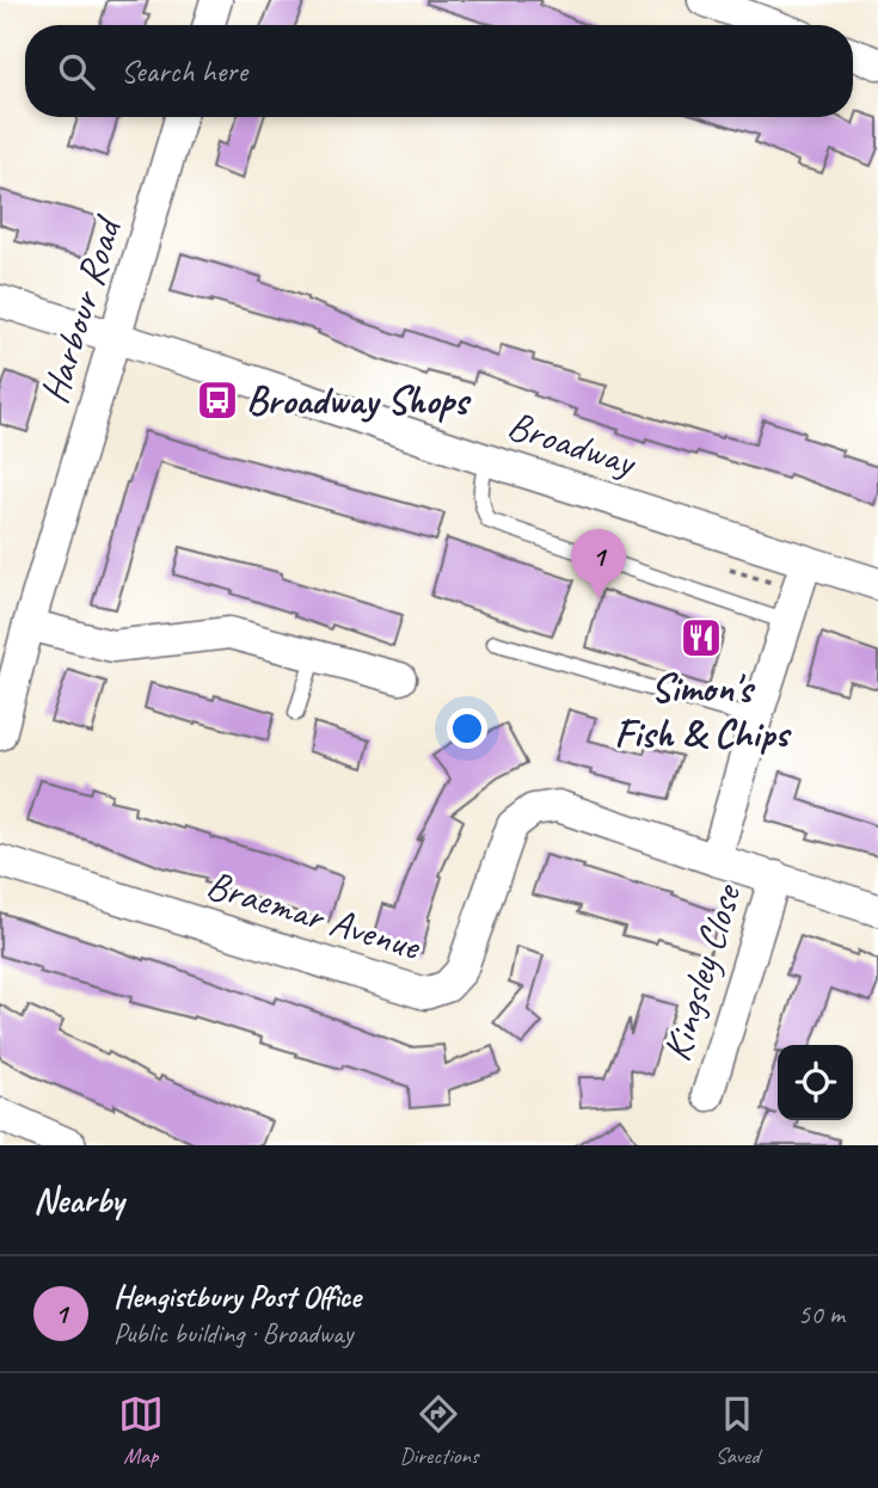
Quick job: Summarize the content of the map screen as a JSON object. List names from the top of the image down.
{
  "streets": {
    "street": [
      "Harbour Road",
      "Broadway",
      "Braemar Avenue",
      "Kingsley Close"
    ]
  },
  "crossings": [
    ["Harbour Road", "Broadway"],
    ["Braemar Avenue", "Kingsley Close"]
  ],
  "places": {
    "bus stop": ["Broadway Shops"],
    "restaurant": ["Simon's Fish & Chips"]
  },
  "page": {
    "search": "Search here",
    "pins": "1",
    "heading": "Nearby",
    "list": [
      {
        "mark": "1",
        "name": "Hengistbury Post Office",
        "note": "Public building · Broadway",
        "value": "50 m"
      }
    ],
    "nav": ["Map", "Directions", "Saved"]
  }
}
